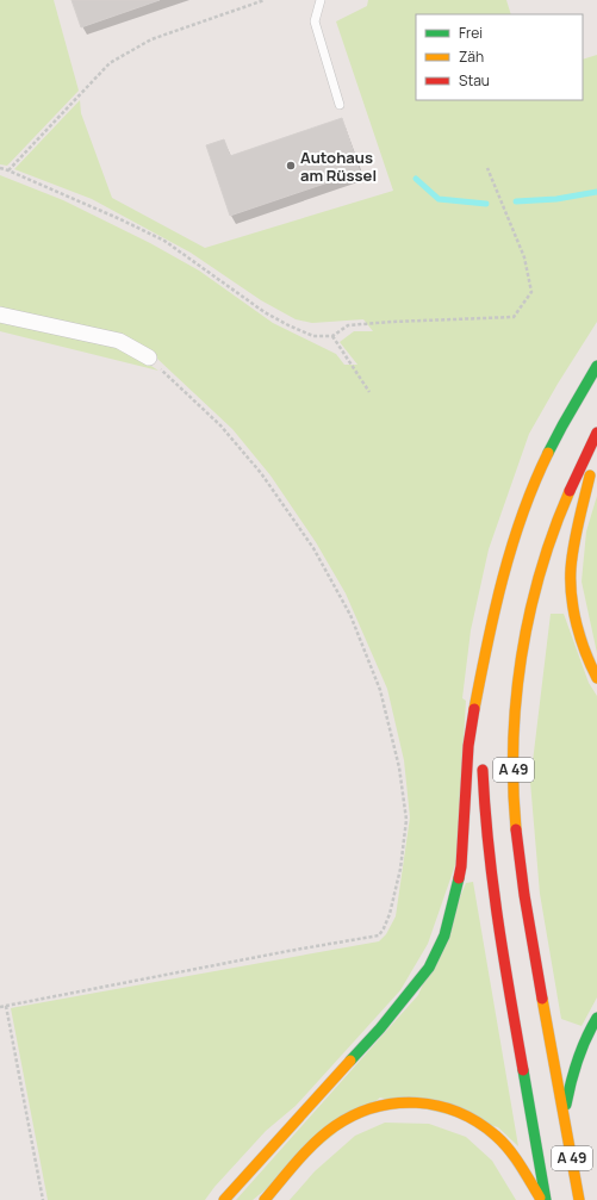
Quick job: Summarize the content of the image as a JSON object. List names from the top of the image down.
{
  "streets": {
    "highway": ["A 49"]
  },
  "places": ["Autohaus am Rüssel"],
  "legend": ["Frei", "Zäh", "Stau"]
}
